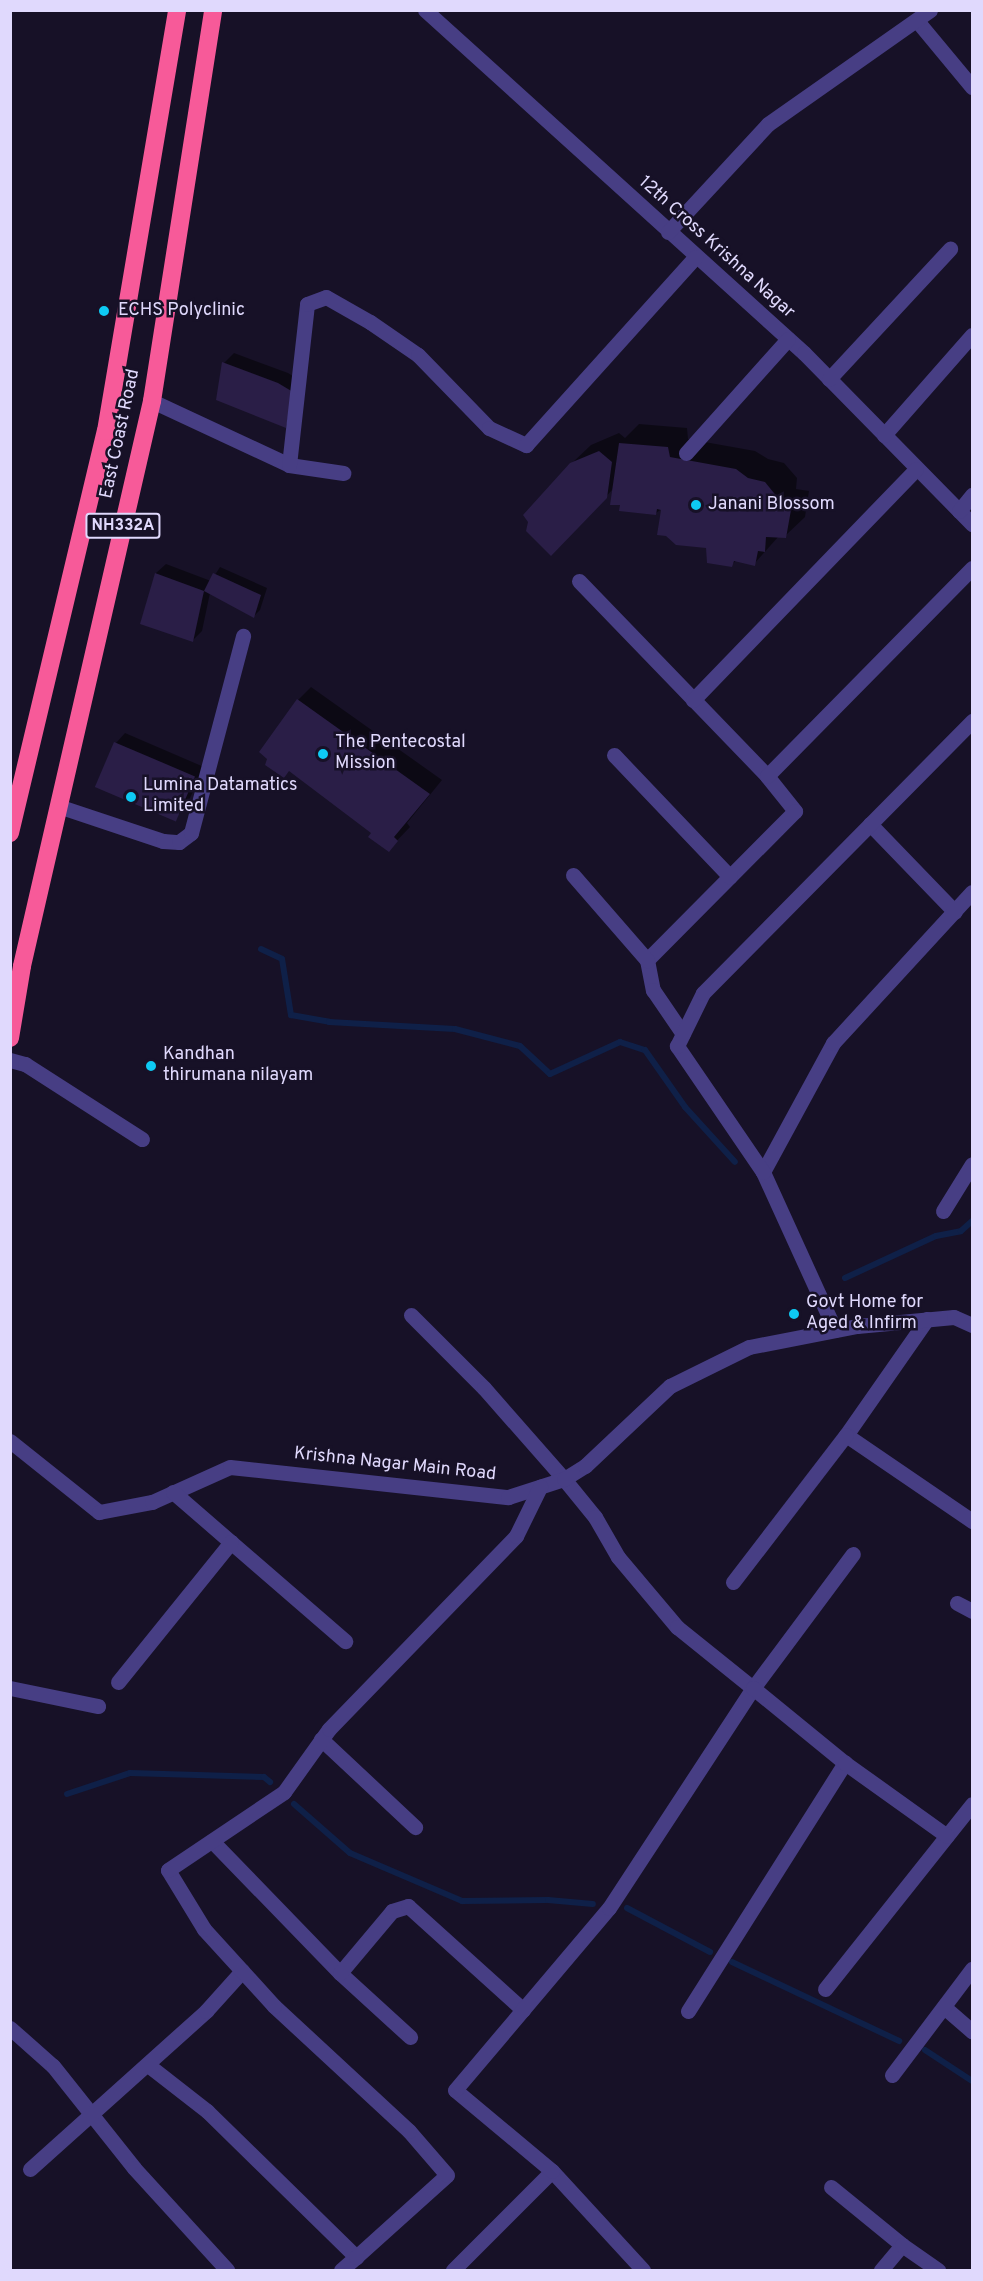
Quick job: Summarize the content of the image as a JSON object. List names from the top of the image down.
{
  "streets": {
    "highway": ["East Coast Road", "NH332A"],
    "street": ["12th Cross Krishna Nagar", "Krishna Nagar Main Road"]
  },
  "places": [
    "ECHS Polyclinic",
    "Janani Blossom",
    "The Pentecostal Mission",
    "Lumina Datamatics Limited",
    "Kandhan thirumana nilayam",
    "Govt Home for Aged & Infirm"
  ]
}
